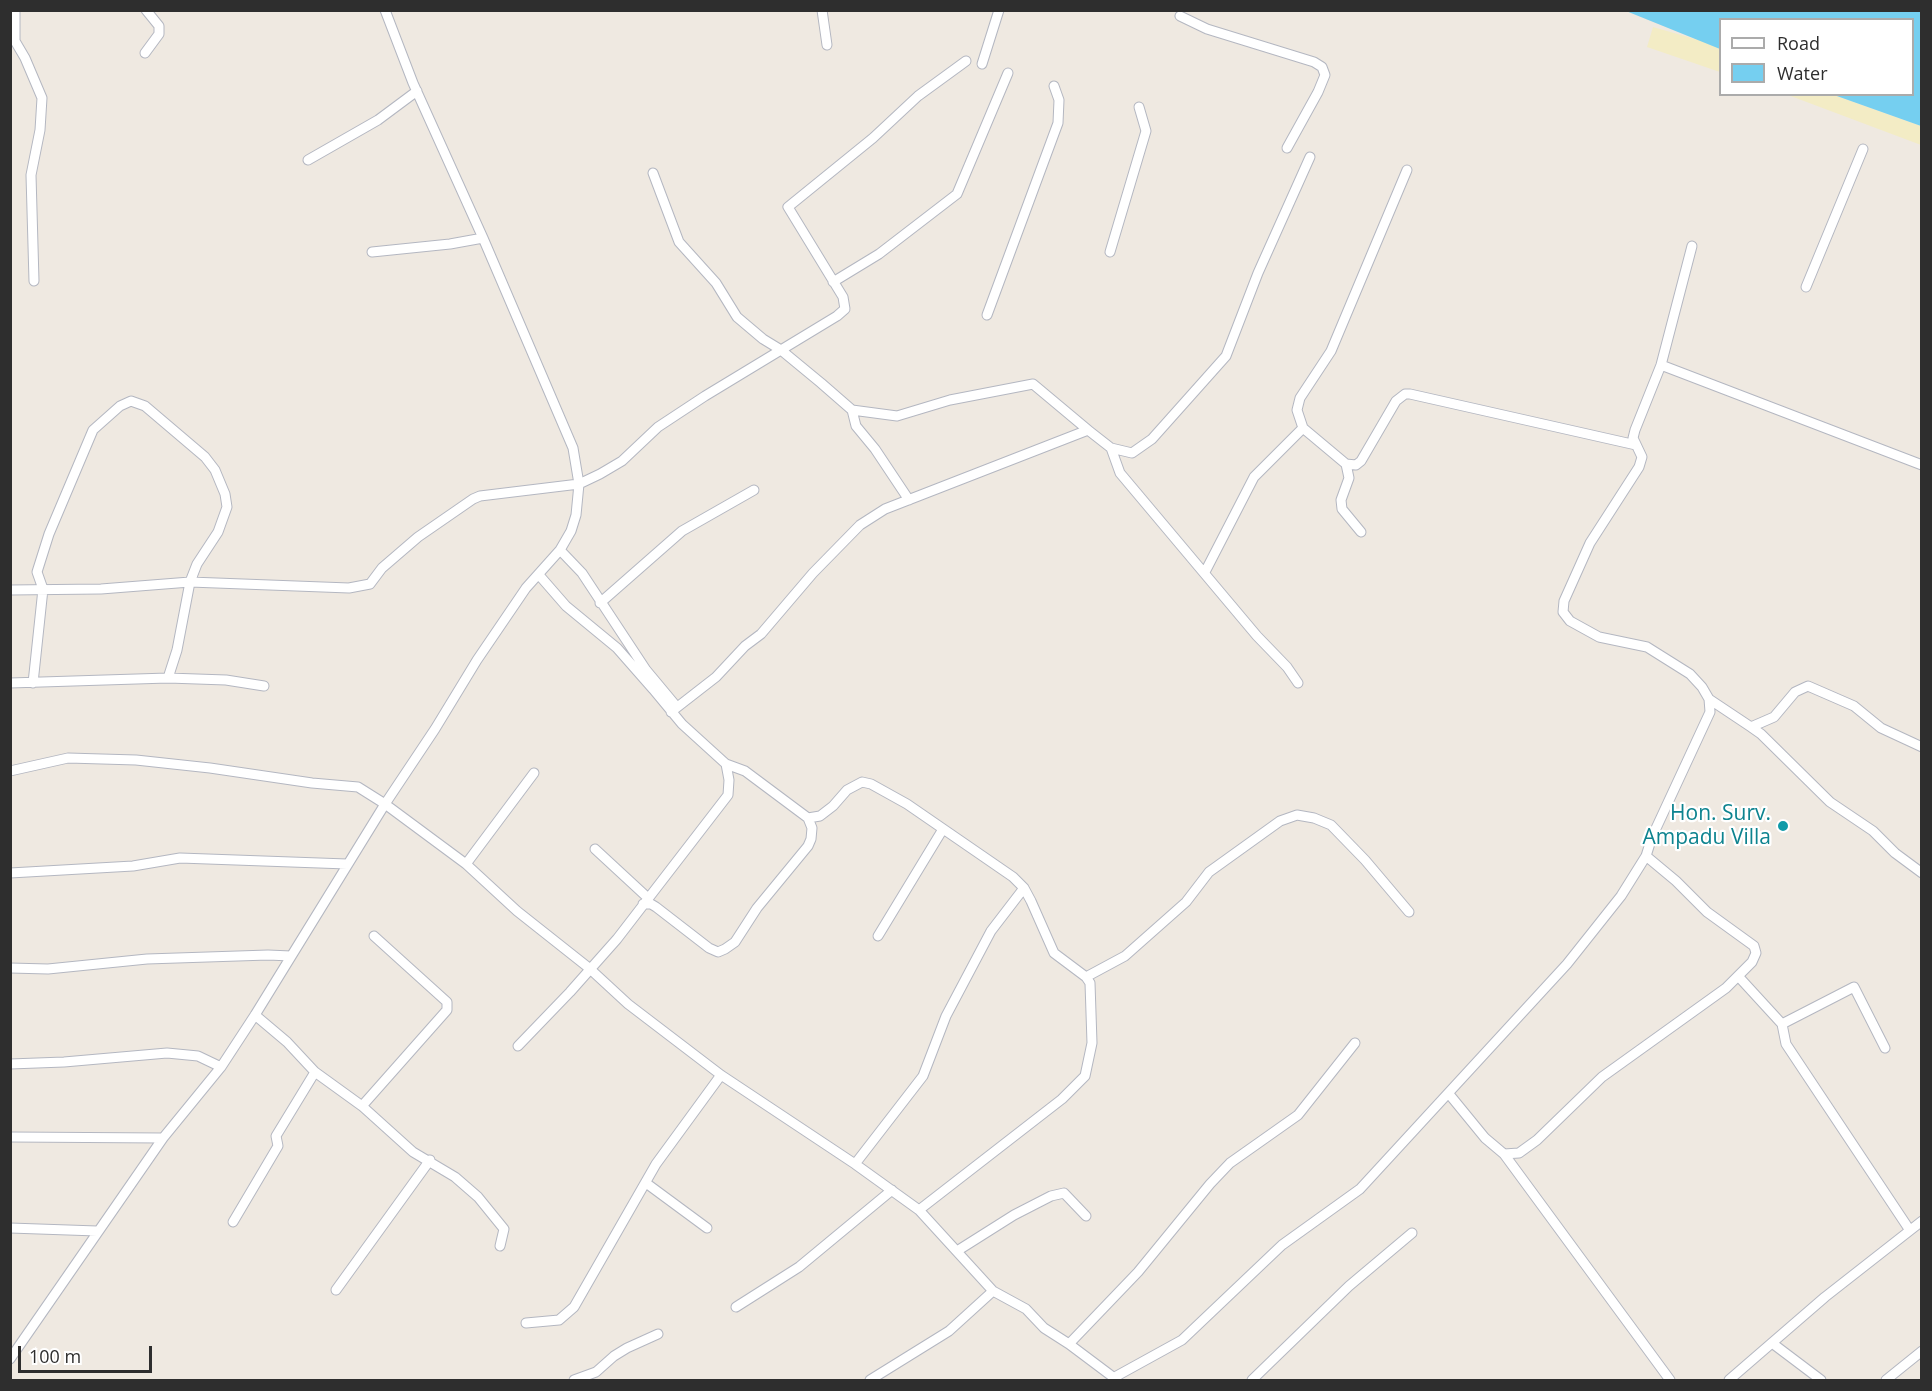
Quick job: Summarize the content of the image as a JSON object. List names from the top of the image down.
{
  "places": ["Hon. Surv. Ampadu Villa"],
  "legend": ["Road", "Water"],
  "scale_bar": "100 m"
}
